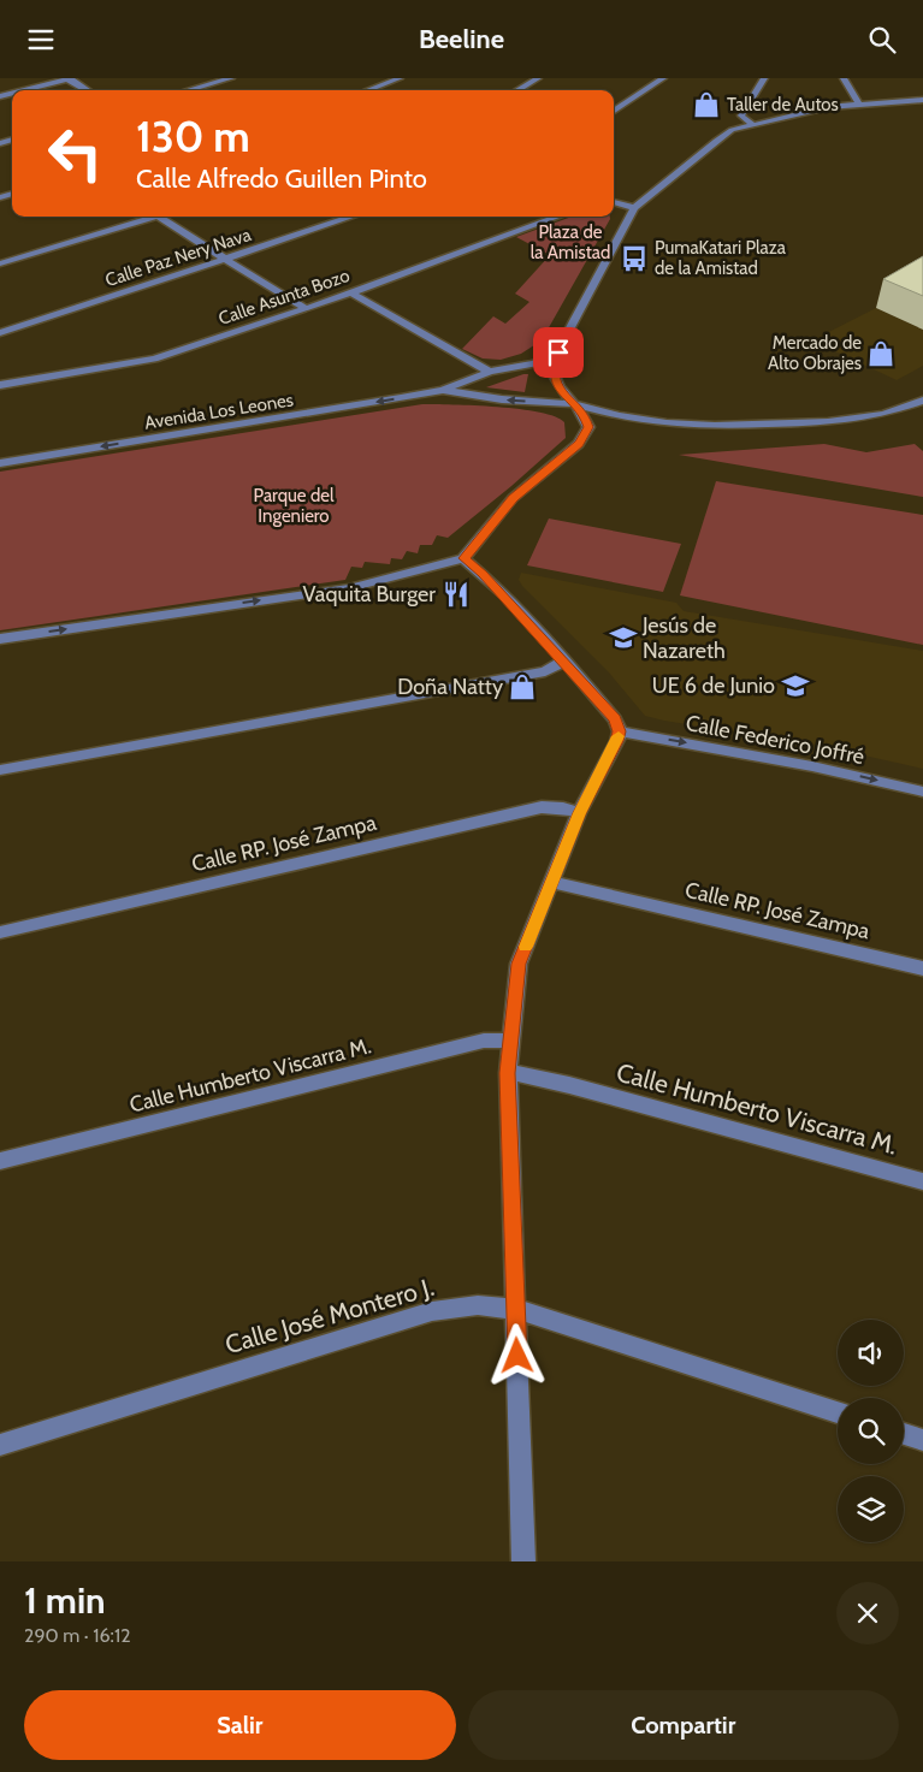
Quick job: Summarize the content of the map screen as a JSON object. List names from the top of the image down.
{
  "streets": {
    "street": [
      "Calle Paz Nery Nava",
      "Calle Asunta Bozo",
      "Avenida Los Leones",
      "Calle Federico Joffré",
      "Calle RP. José Zampa",
      "Calle Humberto Viscarra M.",
      "Calle José Montero J."
    ]
  },
  "one_way": ["Avenida Los Leones", "Calle Federico Joffré"],
  "parks": ["Plaza de la Amistad", "Parque del Ingeniero"],
  "places": {
    "shop": ["Taller de Autos", "Mercado de Alto Obrajes", "Doña Natty"],
    "bus stop": ["PumaKatari Plaza de la Amistad"],
    "restaurant": ["Vaquita Burger"],
    "school or university": ["Jesús de Nazareth", "UE 6 de Junio"]
  },
  "page": {
    "header": "Beeline",
    "turn": ["130 m", "Calle Alfredo Guillen Pinto"],
    "heading": ["1 min", "290 m · 16:12"],
    "buttons": ["Salir", "Compartir"]
  }
}
